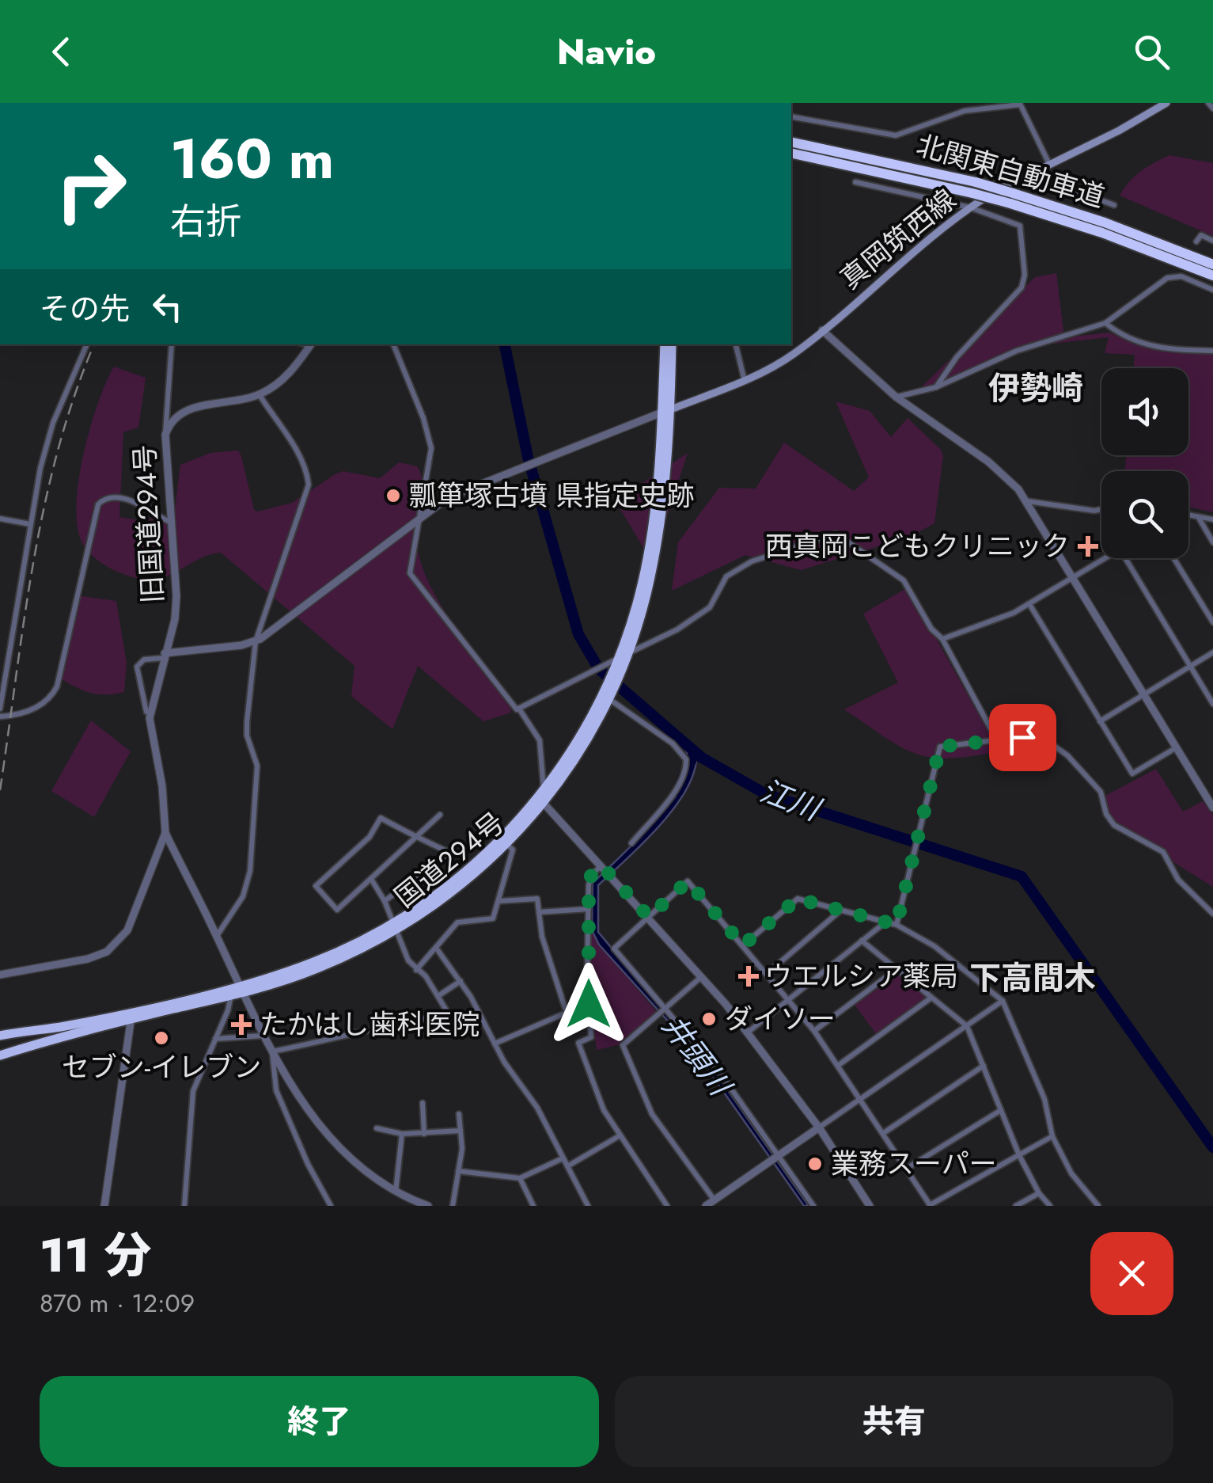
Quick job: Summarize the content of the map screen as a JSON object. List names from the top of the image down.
{
  "streets": {
    "highway": ["北関東自動車道", "国道294号"],
    "main road": ["真岡筑西線"],
    "street": ["旧国道294号"]
  },
  "crossings": [
    ["真岡筑西線", "国道294号"]
  ],
  "districts": ["伊勢崎", "下高間木"],
  "water": ["江川", "井頭川"],
  "places": {
    "other": [
      "瓢箪塚古墳 県指定史跡",
      "ダイソー",
      "セブン-イレブン",
      "業務スーパー"
    ],
    "health": ["西真岡こどもクリニック", "ウエルシア薬局", "たかはし歯科医院"]
  },
  "page": {
    "header": "Navio",
    "turn": ["160 m", "右折"],
    "then": "その先",
    "heading": ["11 分", "870 m · 12:09"],
    "buttons": ["終了", "共有"]
  }
}
